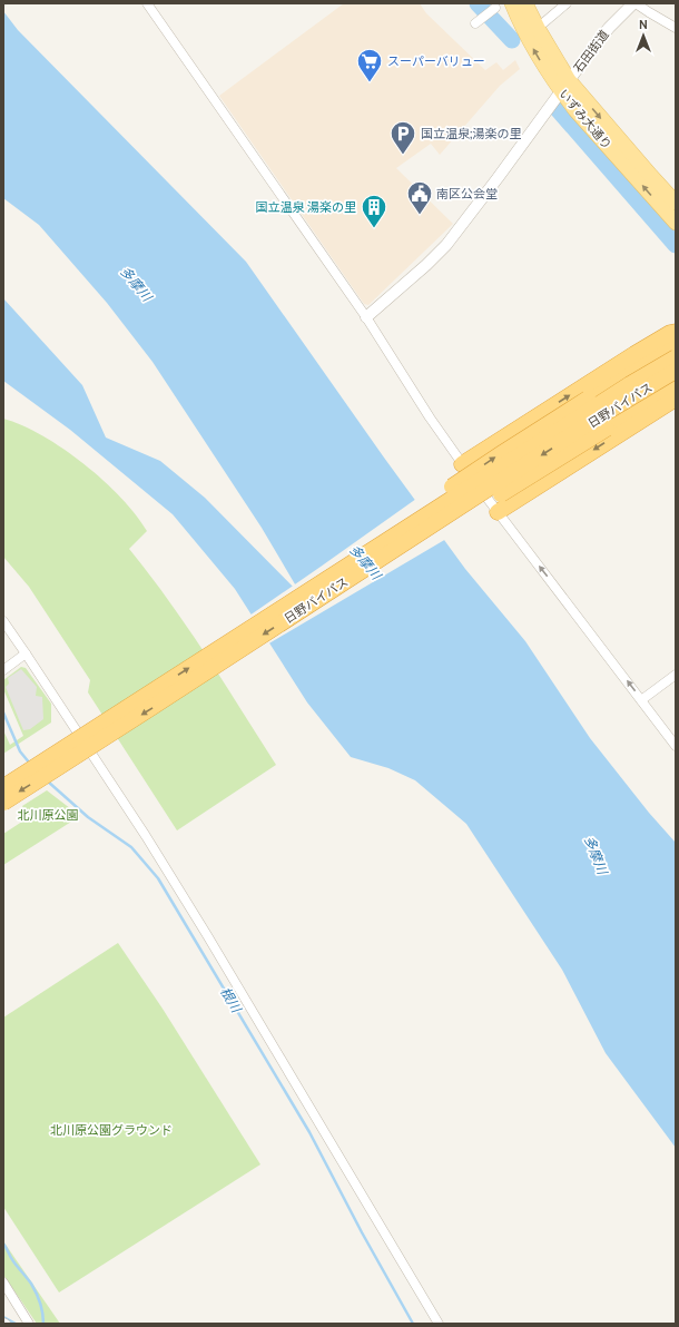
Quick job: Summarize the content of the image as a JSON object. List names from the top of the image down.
{
  "streets": {
    "highway": ["日野バイパス"],
    "main road": ["いずみ大通り"],
    "street": ["石田街道"]
  },
  "crossings": [
    ["石田街道", "いずみ大通り"]
  ],
  "water": ["多摩川", "根川"],
  "parks": ["北川原公園", "北川原公園グラウンド"],
  "places": {
    "supermarket": ["スーパーバリュー"],
    "parking": ["国立温泉;湯楽の里"],
    "public building": ["南区公会堂"],
    "building": ["国立温泉 湯楽の里"]
  },
  "north": "top"
}
